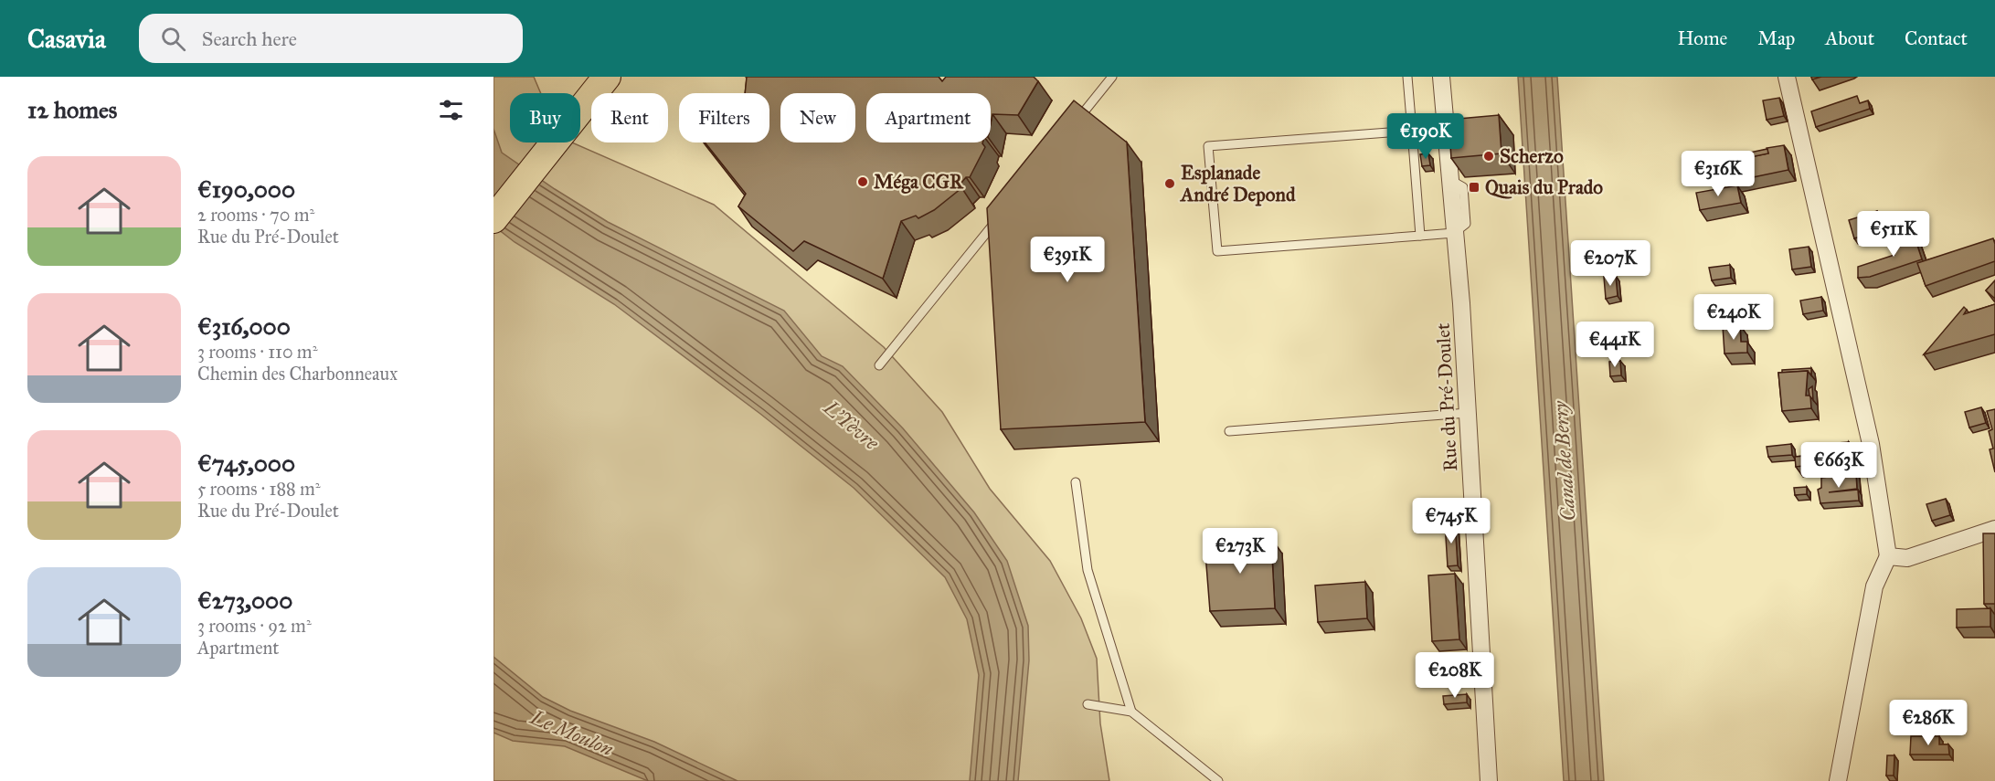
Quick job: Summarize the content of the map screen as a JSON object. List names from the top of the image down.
{
  "streets": {
    "street": ["Rue du Pré-Doulet"]
  },
  "water": ["L'Yèvre", "Canal de Berry", "Le Moulon"],
  "places": {
    "other": ["Scherzo", "Méga CGR", "Esplanade André Depond"],
    "transit": ["Quais du Prado"]
  },
  "page": {
    "header": "Casavia",
    "search": "Search here",
    "nav": [
      "Home",
      "Map",
      "About",
      "Contact"
    ],
    "heading": "12 homes",
    "chip": [
      "Buy",
      "Rent",
      "Filters",
      "New",
      "Apartment"
    ],
    "price": [
      "€190K",
      "€316K",
      "€511K",
      "€391K",
      "€207K",
      "€240K",
      "€441K",
      "€663K",
      "€745K",
      "€273K",
      "€208K",
      "€286K"
    ],
    "list": [
      {
        "name": "€190,000",
        "note": "2 rooms · 70 m² · Rue du Pré-Doulet"
      },
      {
        "name": "€316,000",
        "note": "3 rooms · 110 m² · Chemin des Charbonneaux"
      },
      {
        "name": "€745,000",
        "note": "5 rooms · 188 m² · Rue du Pré-Doulet"
      },
      {
        "name": "€273,000",
        "note": "3 rooms · 92 m² · Apartment"
      }
    ]
  }
}
